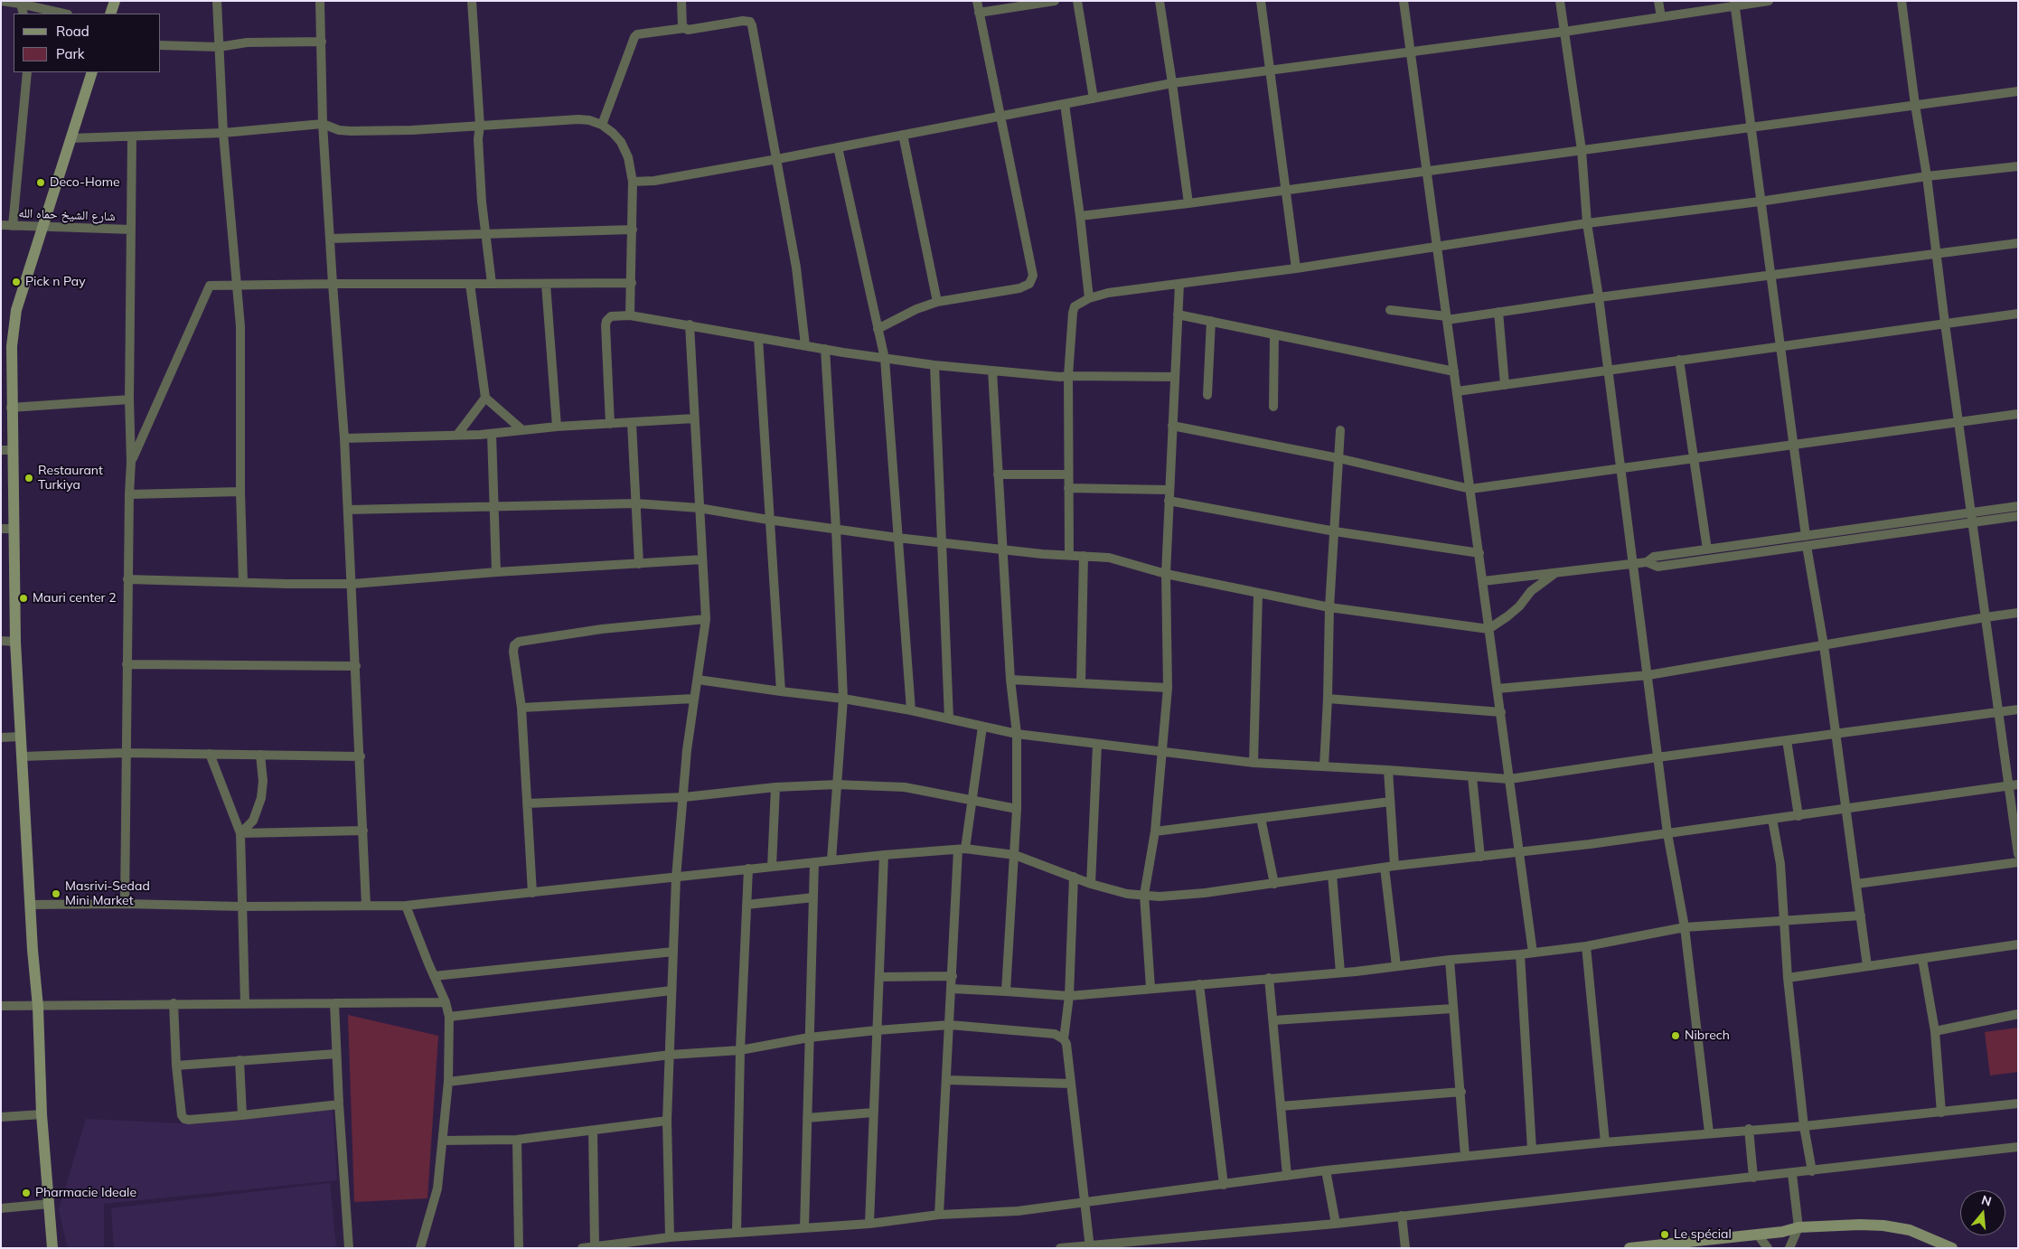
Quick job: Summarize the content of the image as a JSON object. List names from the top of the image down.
{
  "streets": {
    "street": ["شارع الشيخ حماه الله"]
  },
  "places": [
    "Deco-Home",
    "Pick n Pay",
    "Restaurant Turkiya",
    "Mauri center 2",
    "Masrivi-Sedad Mini Market",
    "Nibrech",
    "Pharmacie Ideale",
    "Le spécial"
  ],
  "legend": ["Road", "Park"],
  "north": "top"
}
